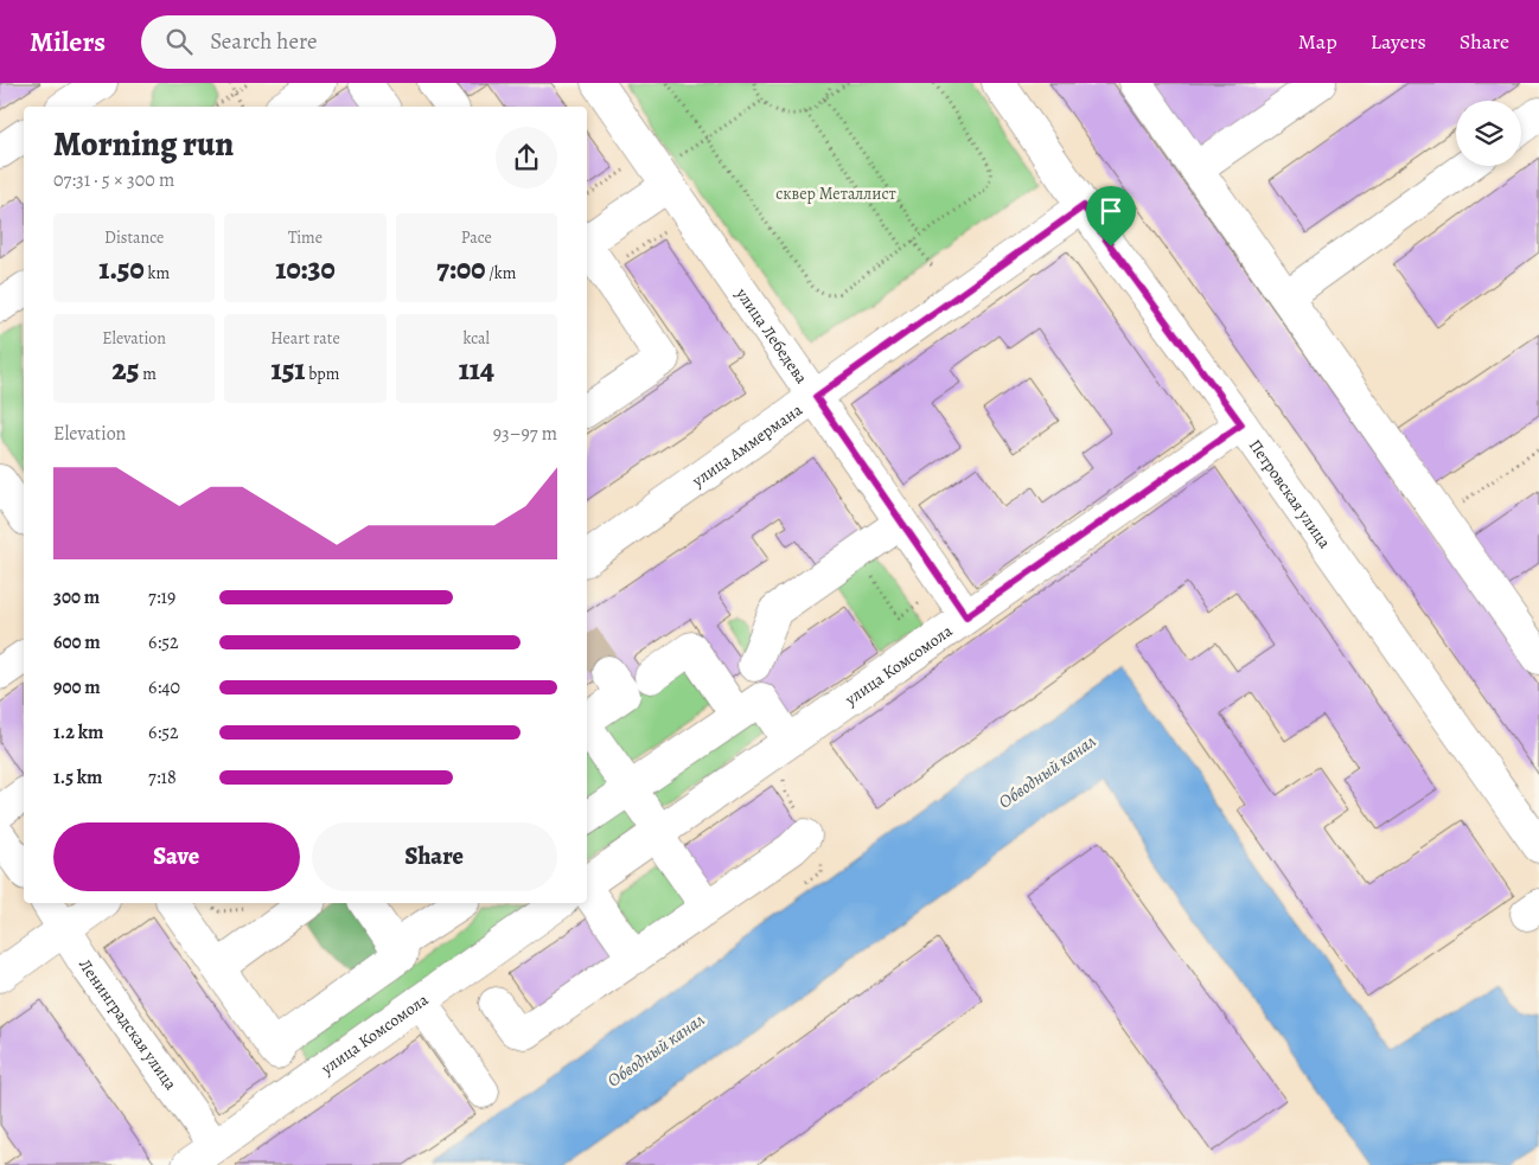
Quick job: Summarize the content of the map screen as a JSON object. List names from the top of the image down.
{
  "streets": {
    "street": [
      "улица Лебедева",
      "улица Аммермана",
      "Петровская улица",
      "улица Комсомола",
      "Ленинградская улица"
    ]
  },
  "crossings": [
    ["улица Лебедева", "улица Аммермана"],
    ["улица Лебедева", "улица Комсомола"],
    ["улица Аммермана", "Петровская улица"],
    ["Петровская улица", "улица Комсомола"],
    ["улица Комсомола", "Ленинградская улица"]
  ],
  "water": ["Обводный канал"],
  "parks": ["сквер Металлист"],
  "page": {
    "header": "Milers",
    "search": "Search here",
    "nav": ["Map", "Layers", "Share"],
    "heading": ["Morning run", "07:31 · 5 × 300 m"],
    "stats": [
      ["Distance", "1.50 km"],
      ["Time", "10:30"],
      ["Pace", "7:00 /km"],
      ["Elevation", "25 m"],
      ["Heart rate", "151 bpm"],
      ["kcal", "114"]
    ],
    "chart": ["Elevation", "93–97 m"],
    "list": [
      {
        "name": "300 m",
        "note": "7:19"
      },
      {
        "name": "600 m",
        "note": "6:52"
      },
      {
        "name": "900 m",
        "note": "6:40"
      },
      {
        "name": "1.2 km",
        "note": "6:52"
      },
      {
        "name": "1.5 km",
        "note": "7:18"
      }
    ],
    "buttons": ["Save", "Share"]
  }
}
